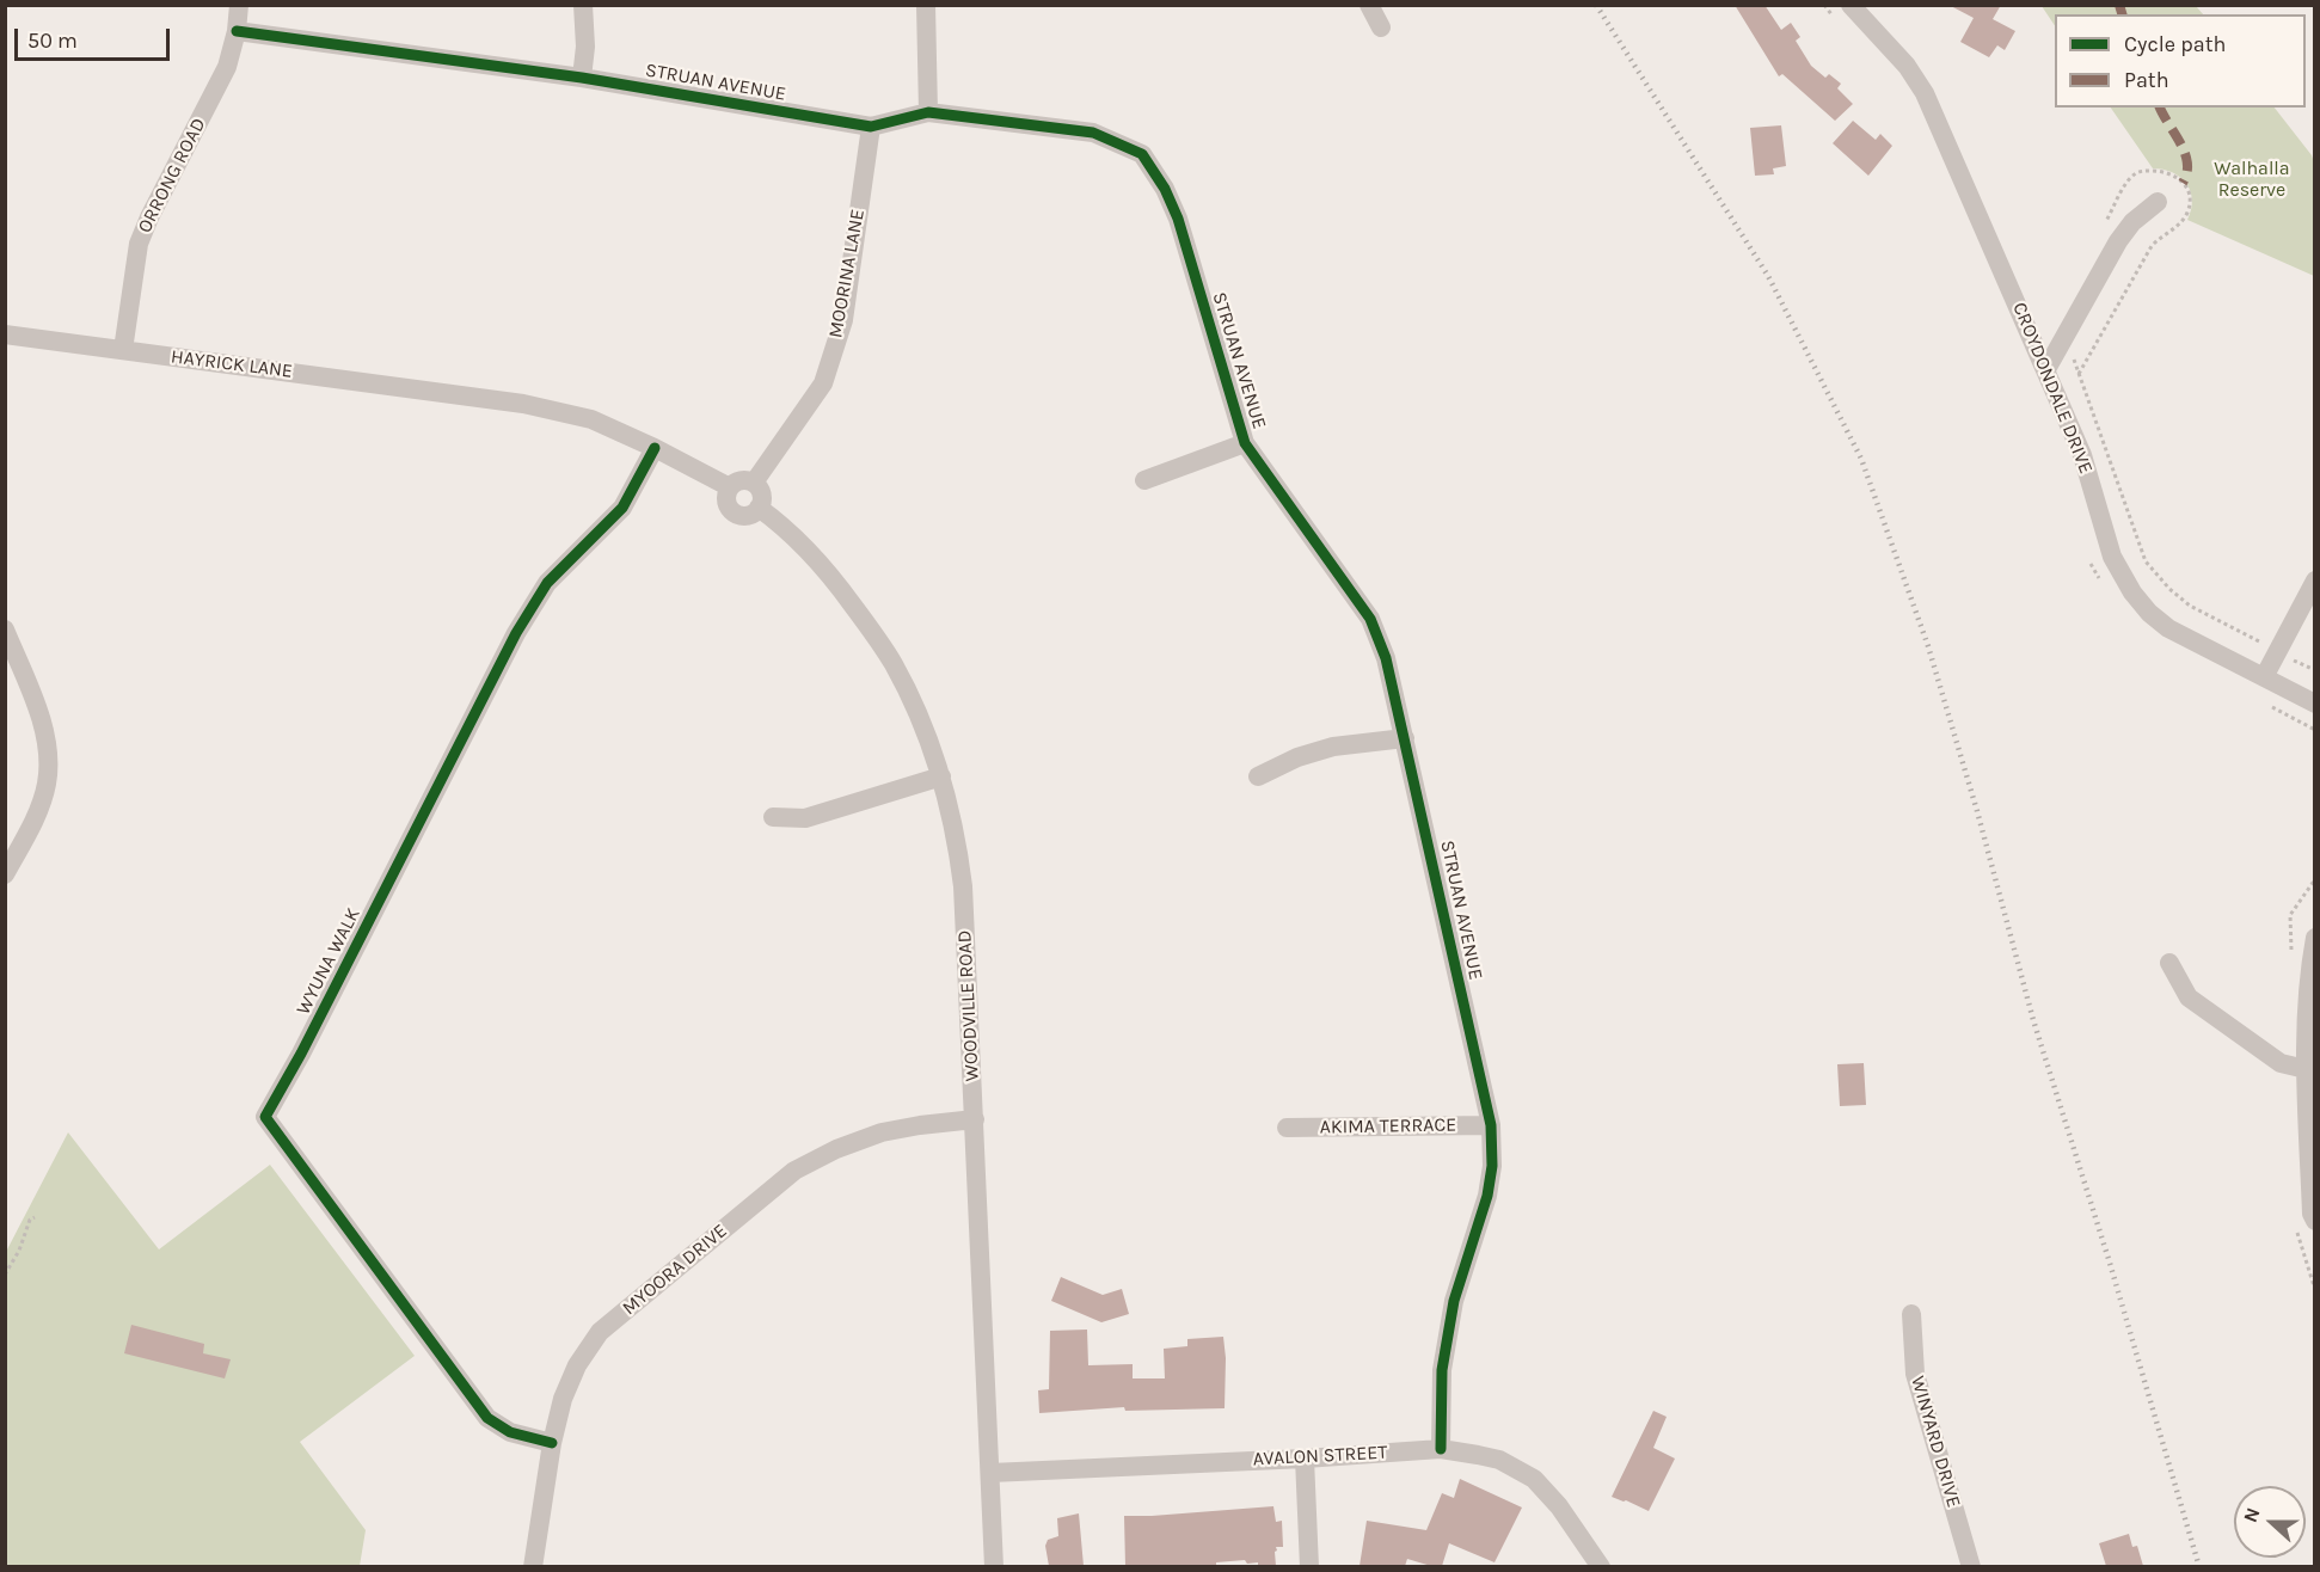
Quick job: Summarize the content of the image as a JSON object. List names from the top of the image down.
{
  "streets": {
    "street": [
      "STRUAN AVENUE",
      "ORRONG ROAD",
      "MOORINA LANE",
      "HAYRICK LANE",
      "CROYDONDALE DRIVE",
      "WYUNA WALK",
      "WOODVILLE ROAD",
      "AKIMA TERRACE",
      "MYOORA DRIVE",
      "WINYARD DRIVE",
      "AVALON STREET"
    ]
  },
  "crossings": [
    ["STRUAN AVENUE", "ORRONG ROAD"],
    ["STRUAN AVENUE", "MOORINA LANE"],
    ["STRUAN AVENUE", "AKIMA TERRACE"],
    ["STRUAN AVENUE", "AVALON STREET"],
    ["ORRONG ROAD", "HAYRICK LANE"],
    ["MOORINA LANE", "WOODVILLE ROAD"],
    ["HAYRICK LANE", "WYUNA WALK"],
    ["WYUNA WALK", "MYOORA DRIVE"],
    ["WOODVILLE ROAD", "MYOORA DRIVE"],
    ["WOODVILLE ROAD", "AVALON STREET"]
  ],
  "parks": ["Walhalla Reserve"],
  "legend": ["Cycle path", "Path"],
  "scale_bar": "50 m",
  "north": "left"
}
